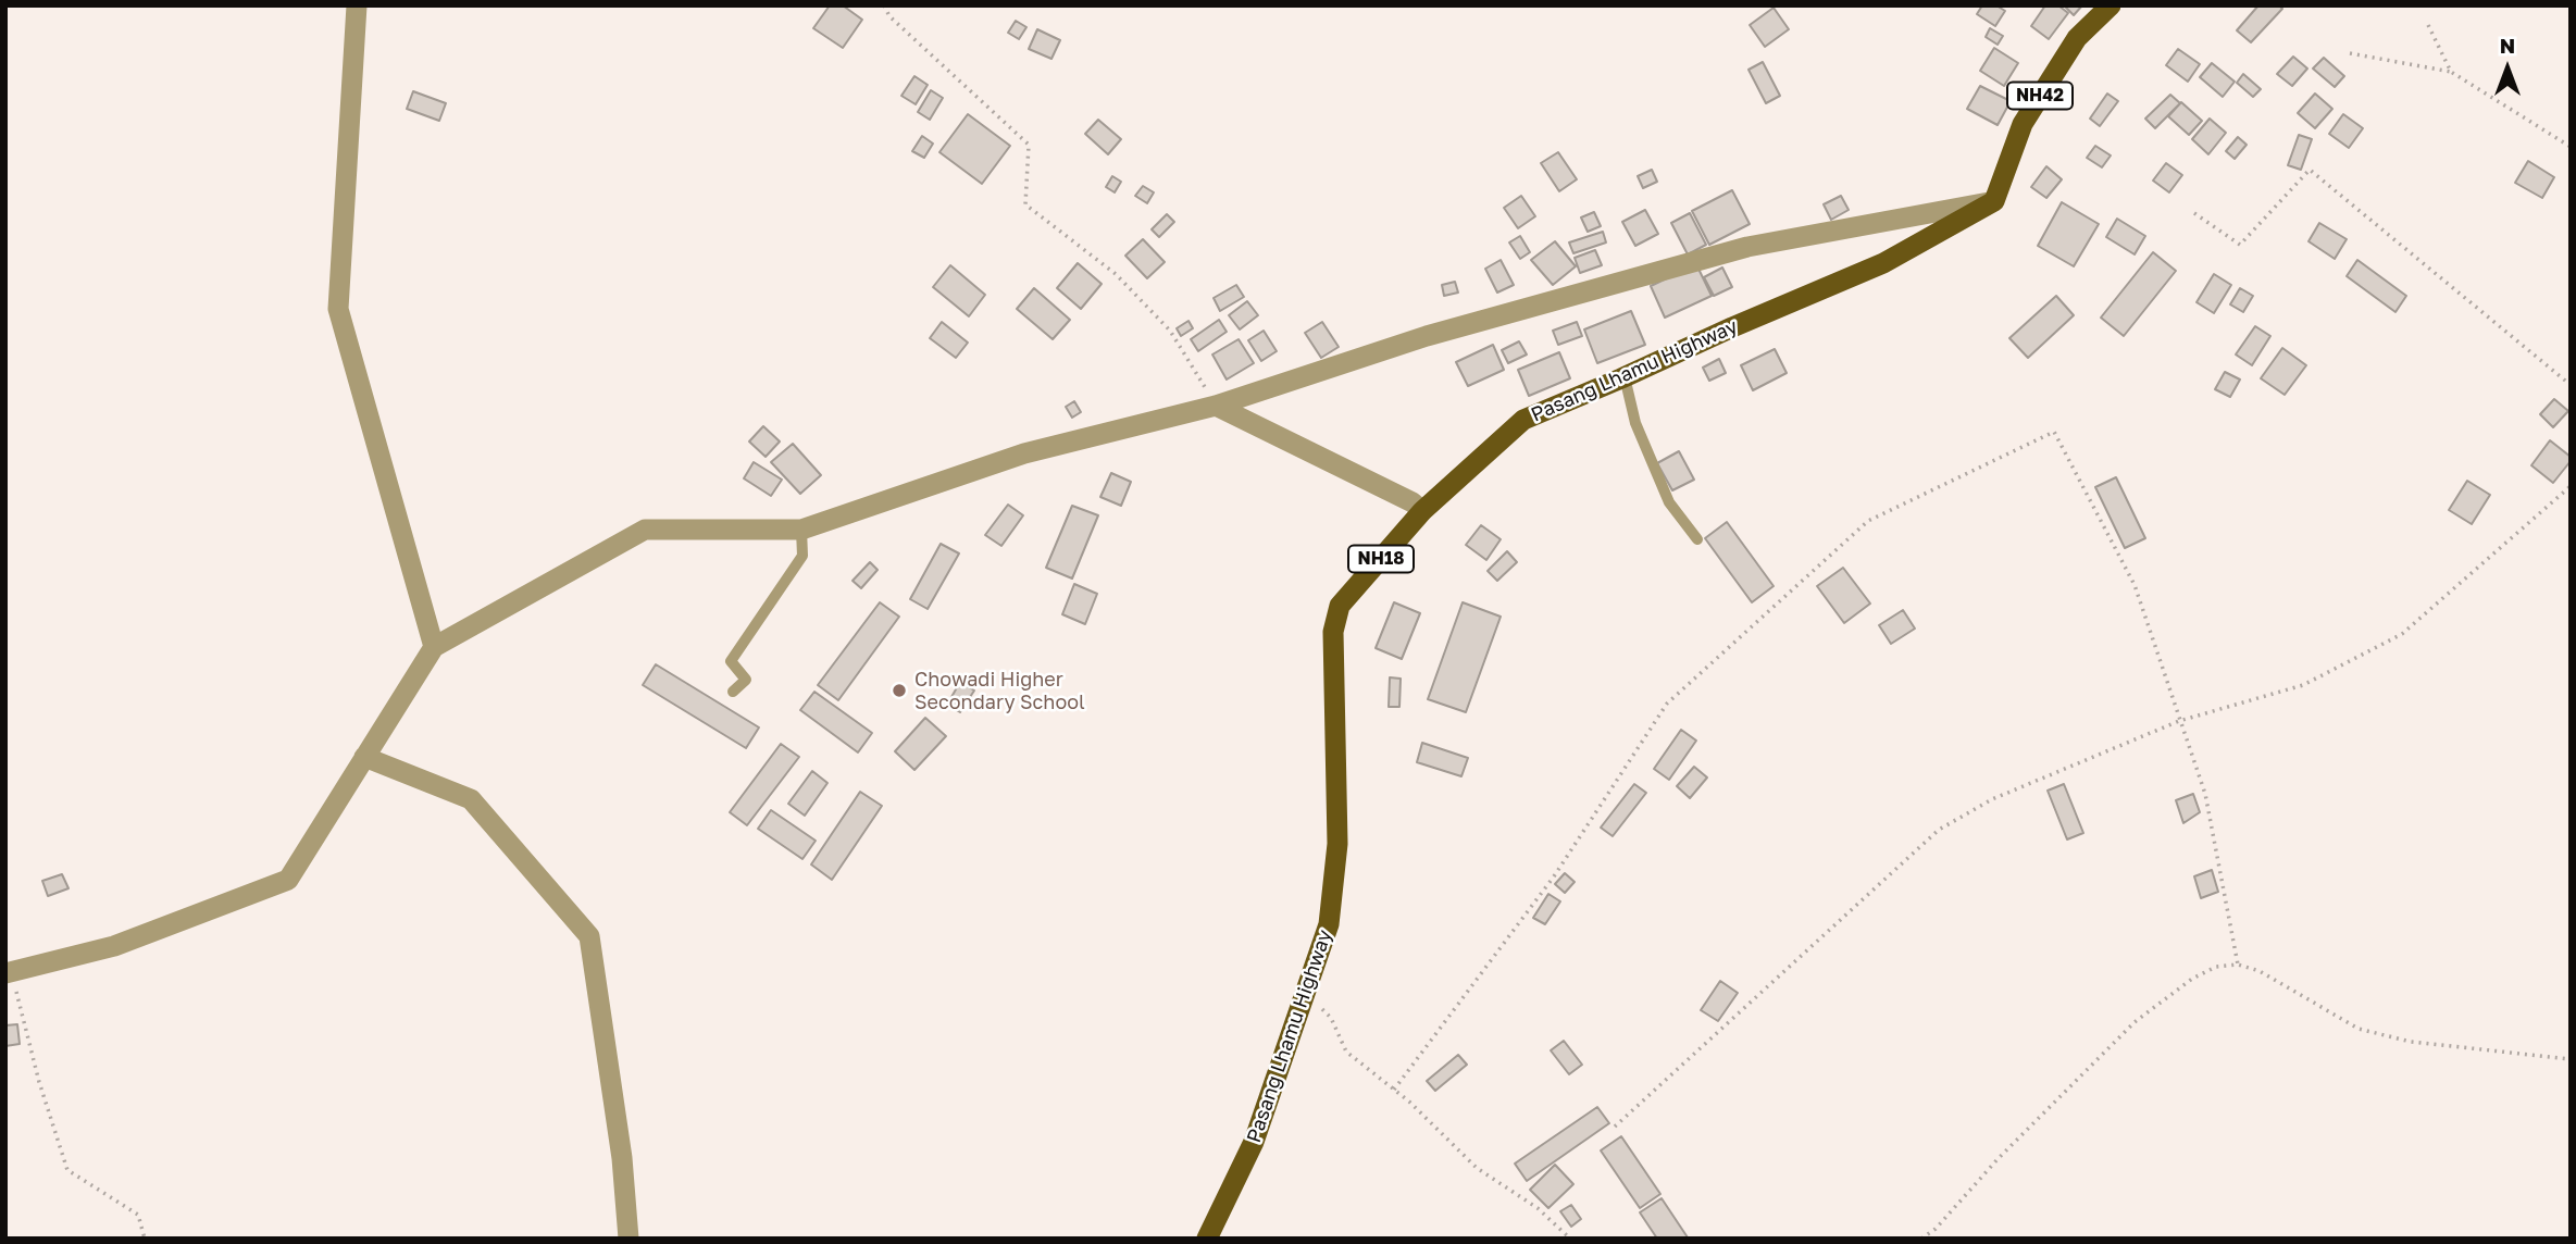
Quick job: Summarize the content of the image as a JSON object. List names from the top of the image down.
{
  "streets": {
    "main road": ["NH42", "Pasang Lhamu Highway", "NH18"]
  },
  "crossings": [
    ["NH42", "Pasang Lhamu Highway"]
  ],
  "places": ["Chowadi Higher Secondary School"],
  "north": "top"
}
